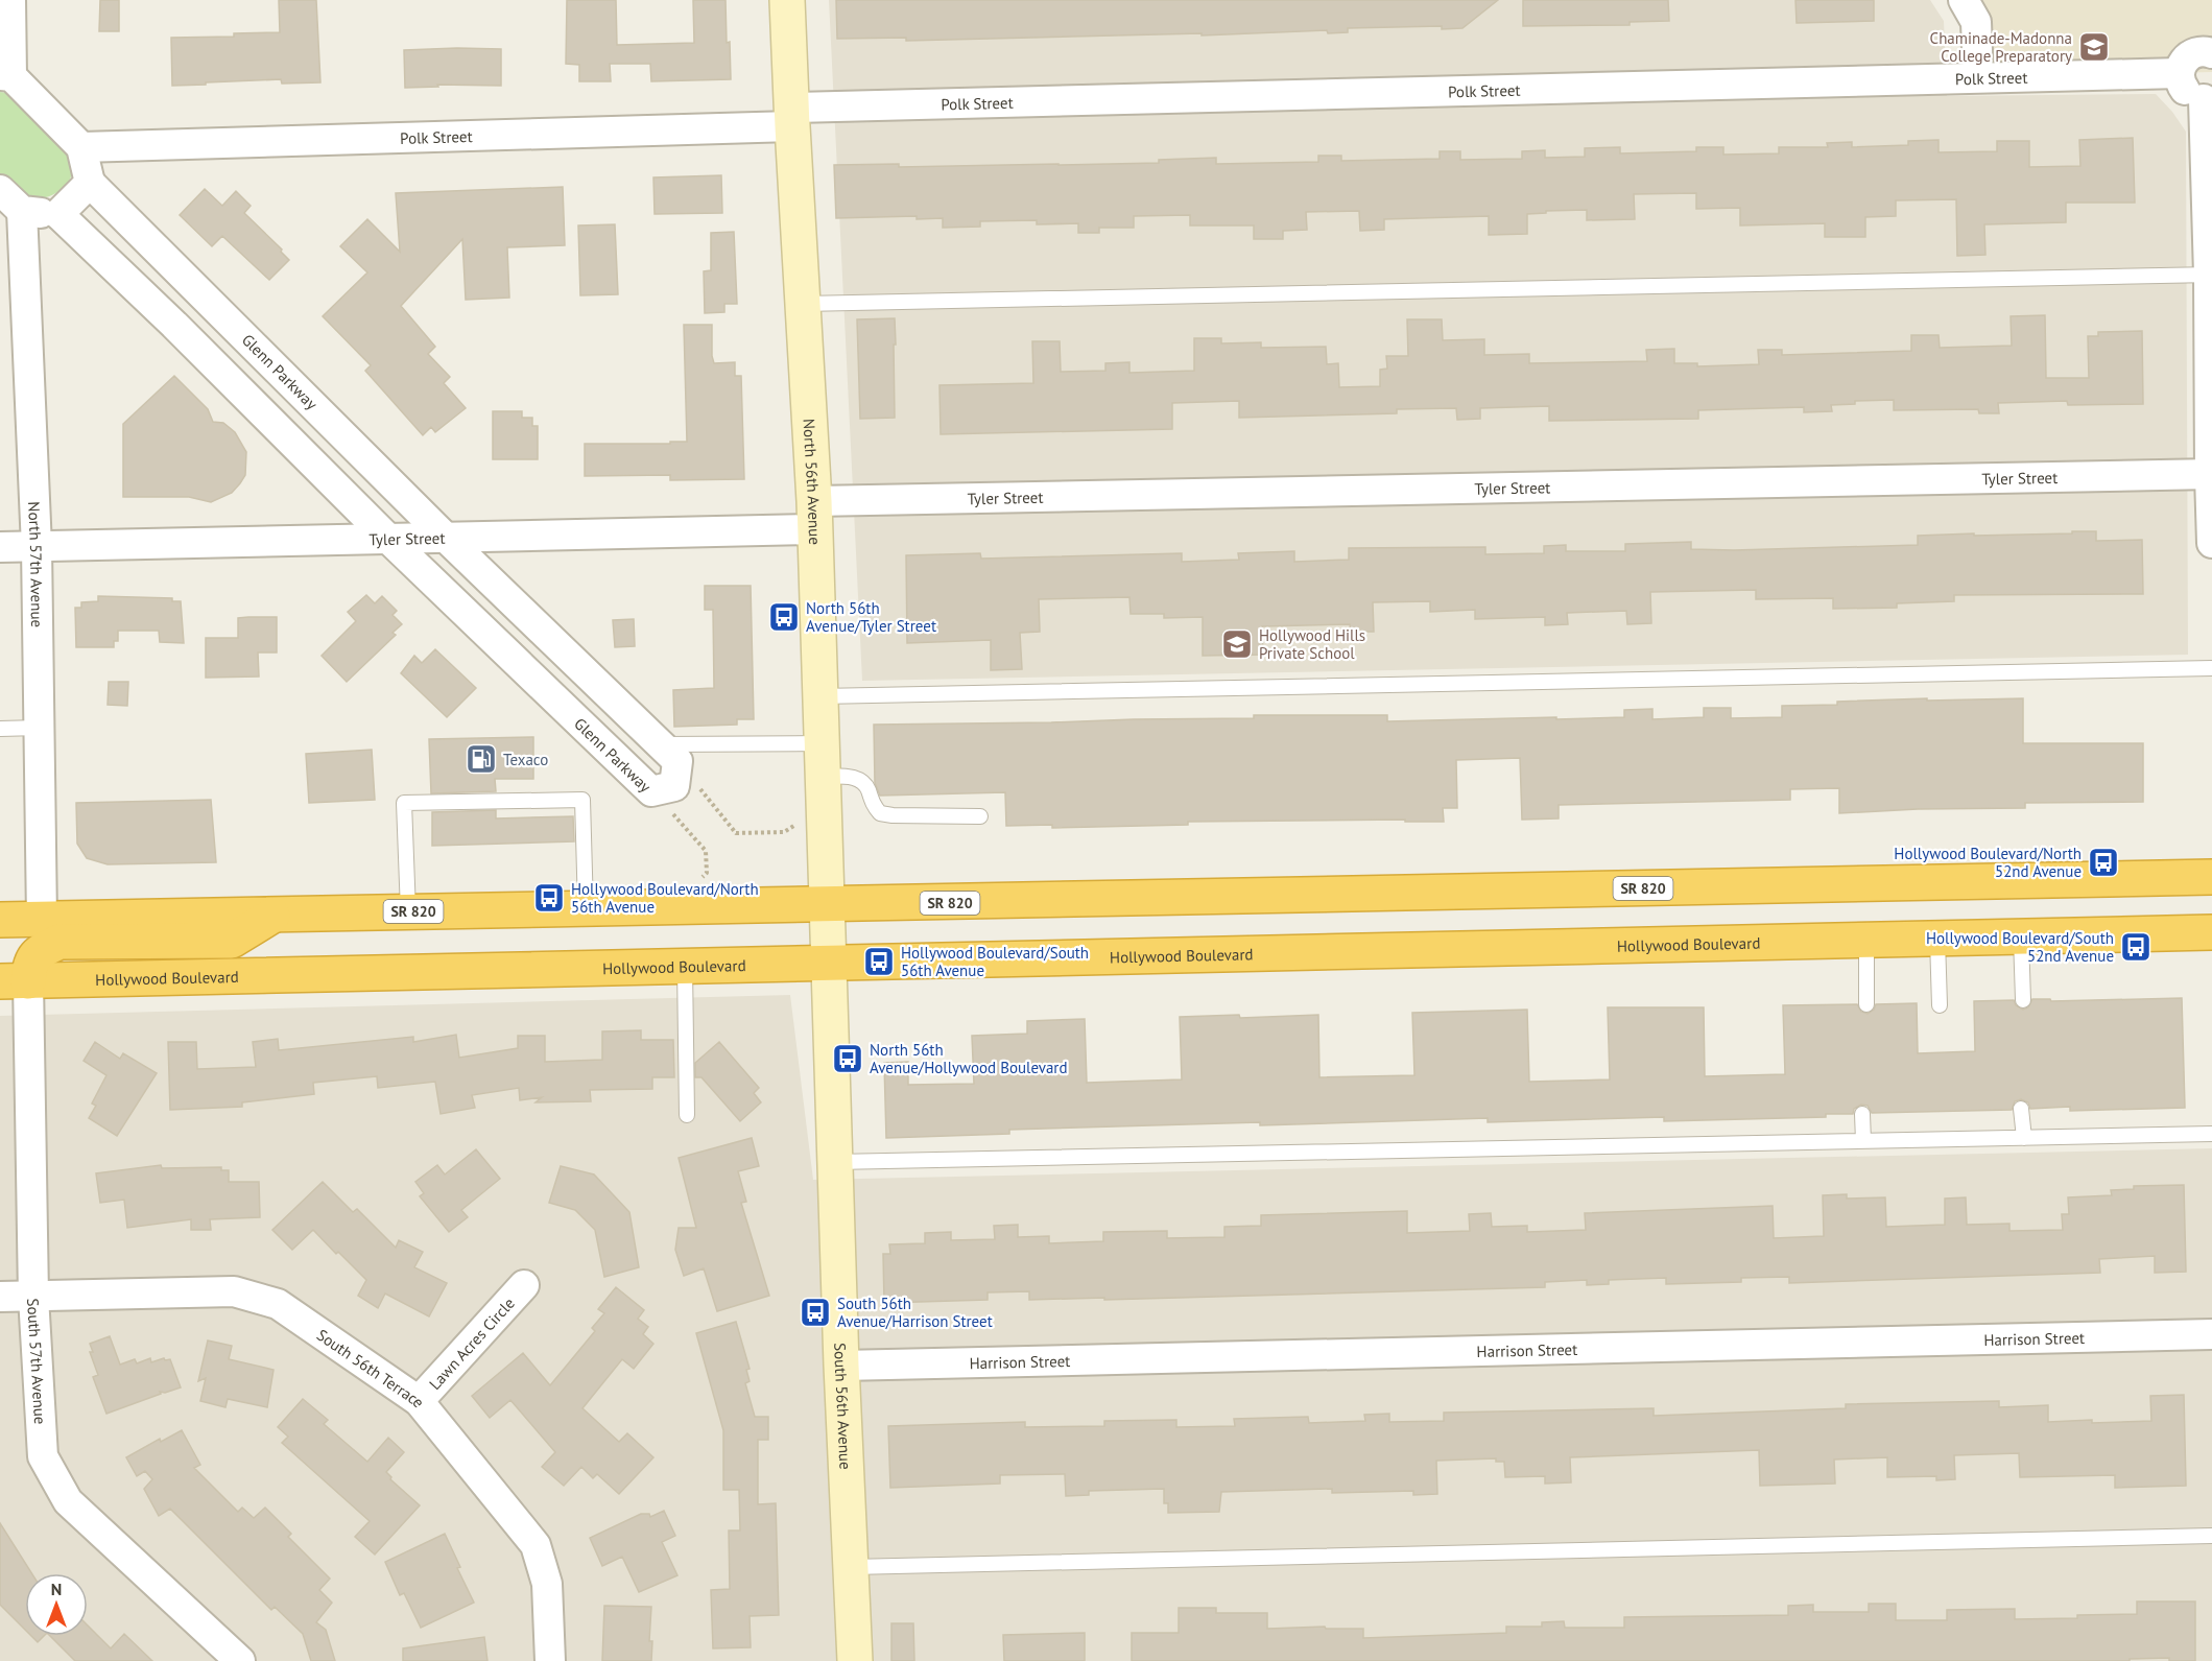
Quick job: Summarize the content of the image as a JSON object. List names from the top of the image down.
{
  "streets": {
    "highway": ["SR 820", "Hollywood Boulevard"],
    "street": [
      "Polk Street",
      "Glenn Parkway",
      "Tyler Street",
      "North 56th Avenue",
      "North 57th Avenue",
      "Harrison Street",
      "Lawn Acres Circle",
      "South 57th Avenue",
      "South 56th Terrace",
      "South 56th Avenue"
    ]
  },
  "crossings": [
    ["Polk Street", "North 56th Avenue"],
    ["Glenn Parkway", "Tyler Street"],
    ["Tyler Street", "North 56th Avenue"],
    ["Tyler Street", "North 57th Avenue"],
    ["North 56th Avenue", "SR 820"],
    ["North 56th Avenue", "Hollywood Boulevard"],
    ["North 56th Avenue", "South 56th Avenue"],
    ["North 57th Avenue", "SR 820"],
    ["Hollywood Boulevard", "South 57th Avenue"],
    ["Hollywood Boulevard", "South 56th Avenue"],
    ["Harrison Street", "South 56th Avenue"],
    ["Lawn Acres Circle", "South 56th Terrace"],
    ["South 57th Avenue", "South 56th Terrace"]
  ],
  "places": {
    "school or university": ["Chaminade-Madonna College Preparatory", "Hollywood Hills Private School"],
    "bus stop": [
      "North 56th Avenue/Tyler Street",
      "Hollywood Boulevard/North 52nd Avenue",
      "Hollywood Boulevard/North 56th Avenue",
      "Hollywood Boulevard/South 52nd Avenue",
      "Hollywood Boulevard/South 56th Avenue",
      "North 56th Avenue/Hollywood Boulevard",
      "South 56th Avenue/Harrison Street"
    ],
    "fuel station": ["Texaco"]
  },
  "north": "top"
}
